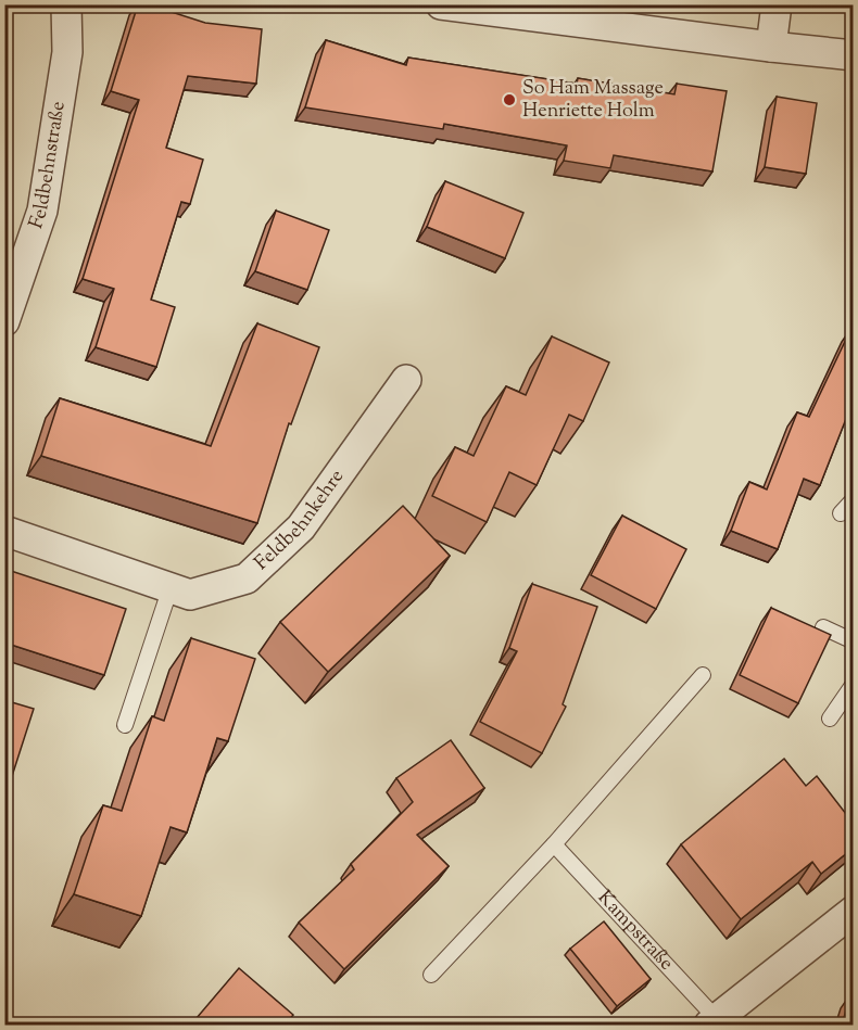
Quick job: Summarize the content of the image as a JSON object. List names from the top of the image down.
{
  "streets": {
    "street": ["Feldbehnstraße", "Feldbehnkehre", "Kampstraße"]
  },
  "places": ["So Ham Massage Henriette Holm"]
}
